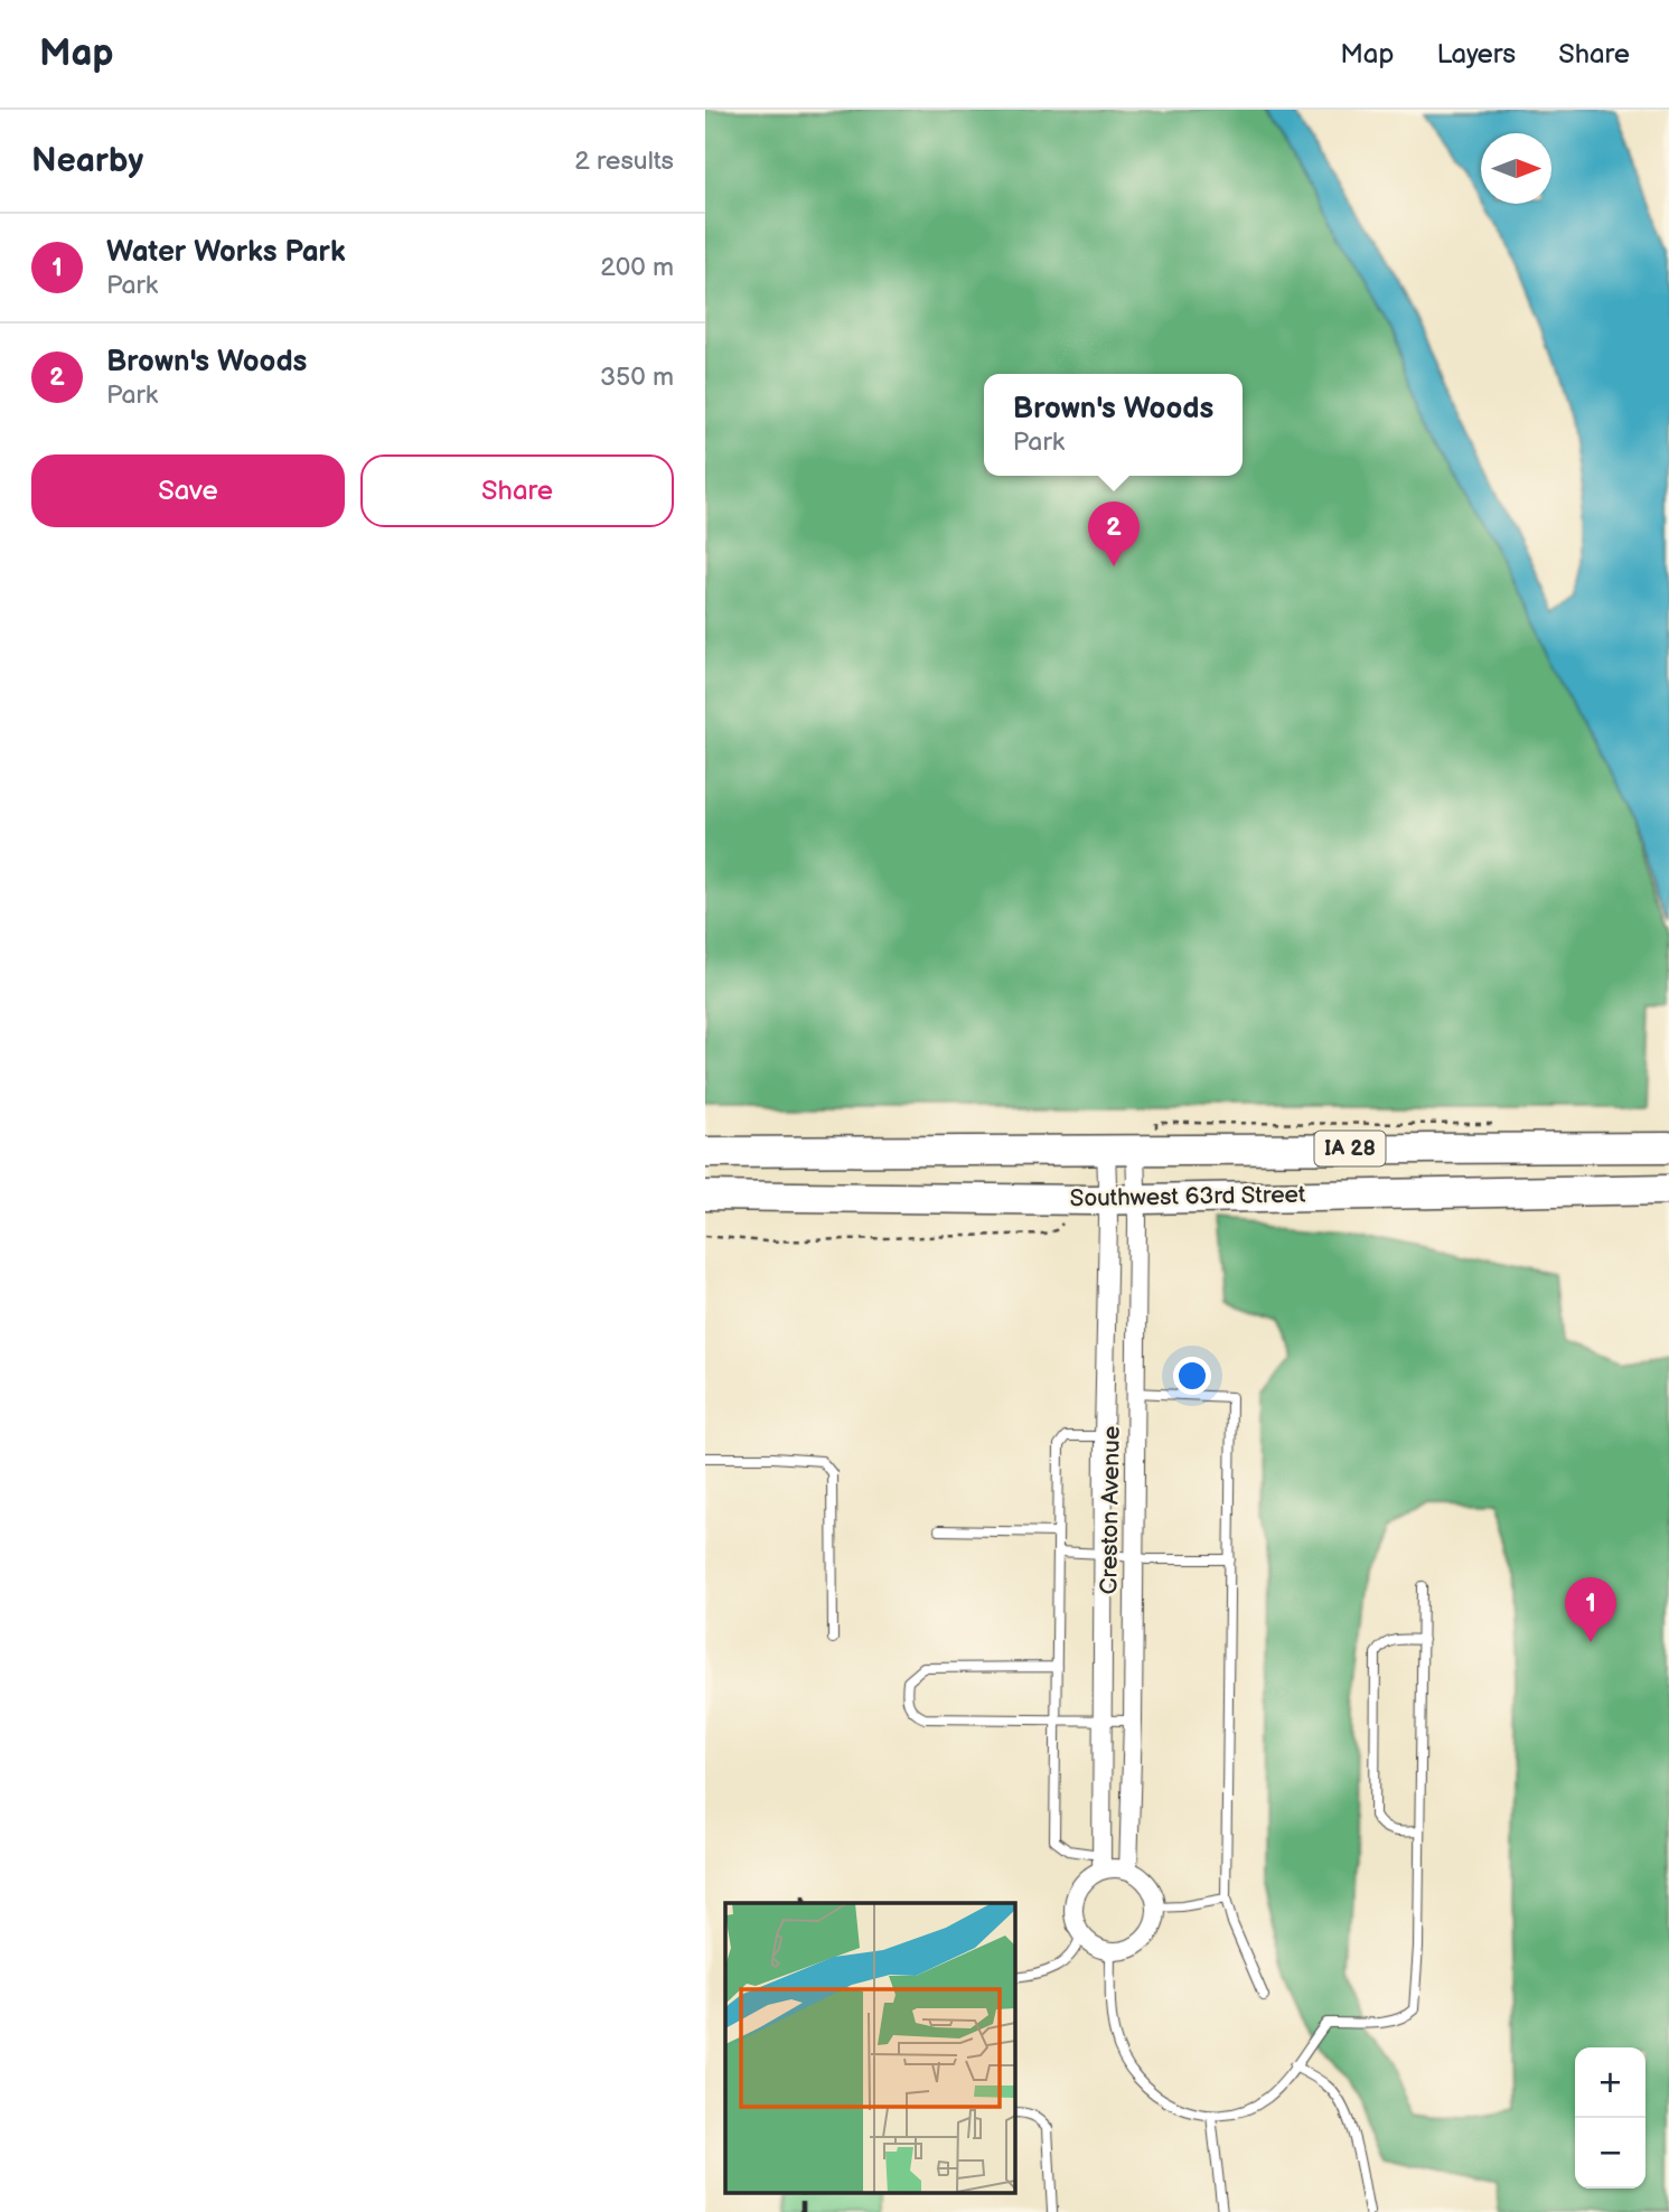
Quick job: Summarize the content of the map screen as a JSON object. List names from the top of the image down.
{
  "streets": {
    "main road": ["IA 28", "Southwest 63rd Street"],
    "street": ["Creston Avenue"]
  },
  "crossings": [
    ["Southwest 63rd Street", "Creston Avenue"]
  ],
  "north": "right",
  "page": {
    "header": "Map",
    "nav": ["Map", "Layers", "Share"],
    "heading": ["Nearby", "2 results"],
    "list": [
      {
        "mark": "1",
        "name": "Water Works Park",
        "note": "Park",
        "value": "200 m"
      },
      {
        "mark": "2",
        "name": "Brown's Woods",
        "note": "Park",
        "value": "350 m"
      }
    ],
    "popup": ["Brown's Woods", "Park"],
    "buttons": ["Save", "Share"],
    "pins": ["2", "1"],
    "map_buttons": ["+", "−"]
  }
}
